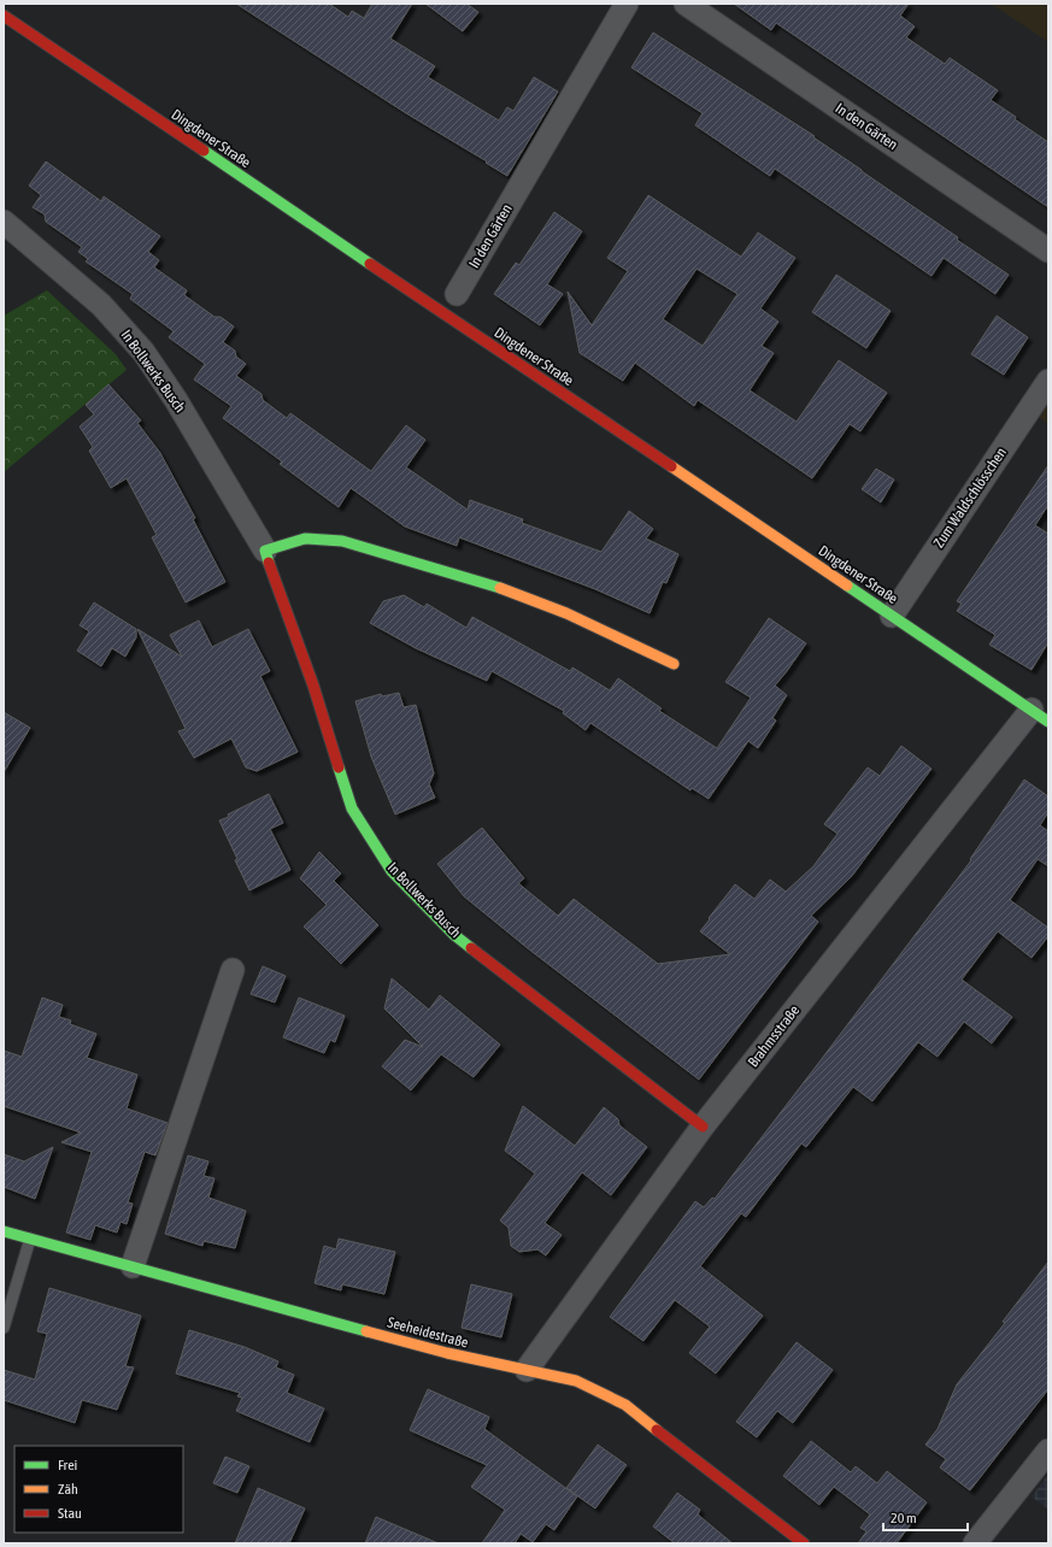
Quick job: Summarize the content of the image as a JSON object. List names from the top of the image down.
{
  "streets": {
    "street": [
      "In den Gärten",
      "Dingdener Straße",
      "In Bollwerks Busch",
      "Zum Waldschlösschen",
      "Brahmsstraße",
      "Seeheidestraße"
    ]
  },
  "crossings": [
    ["Dingdener Straße", "Zum Waldschlösschen"],
    ["Dingdener Straße", "Brahmsstraße"],
    ["In Bollwerks Busch", "Brahmsstraße"],
    ["Brahmsstraße", "Seeheidestraße"]
  ],
  "legend": ["Frei", "Zäh", "Stau"],
  "scale_bar": "20 m"
}
